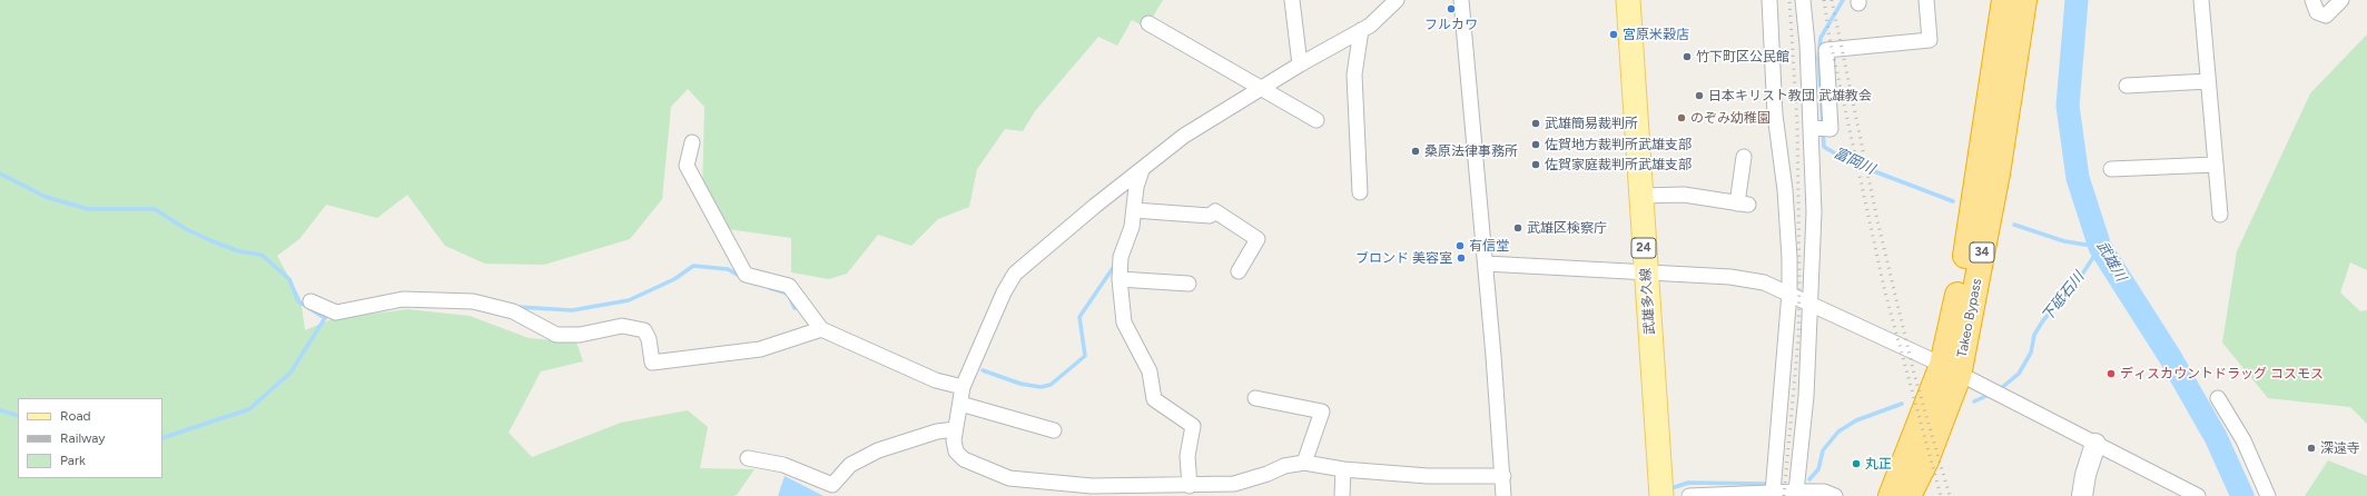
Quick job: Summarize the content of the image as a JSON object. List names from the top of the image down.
{
  "streets": {
    "highway": ["34", "Takeo Bypass"],
    "main road": ["24", "武雄多久線"]
  },
  "water": ["富岡川", "武雄川", "下砥石川"],
  "places": [
    "フルカワ",
    "宮原米穀店",
    "竹下町区公民館",
    "日本キリスト教団 武雄教会",
    "のぞみ幼稚園",
    "武雄簡易裁判所",
    "佐賀地方裁判所武雄支部",
    "桑原法律事務所",
    "佐賀家庭裁判所武雄支部",
    "武雄区検察庁",
    "有信堂",
    "ブロンド 美容室",
    "ディスカウントドラッグ コスモス",
    "深遠寺",
    "丸正"
  ],
  "legend": ["Road", "Railway", "Park"]
}
